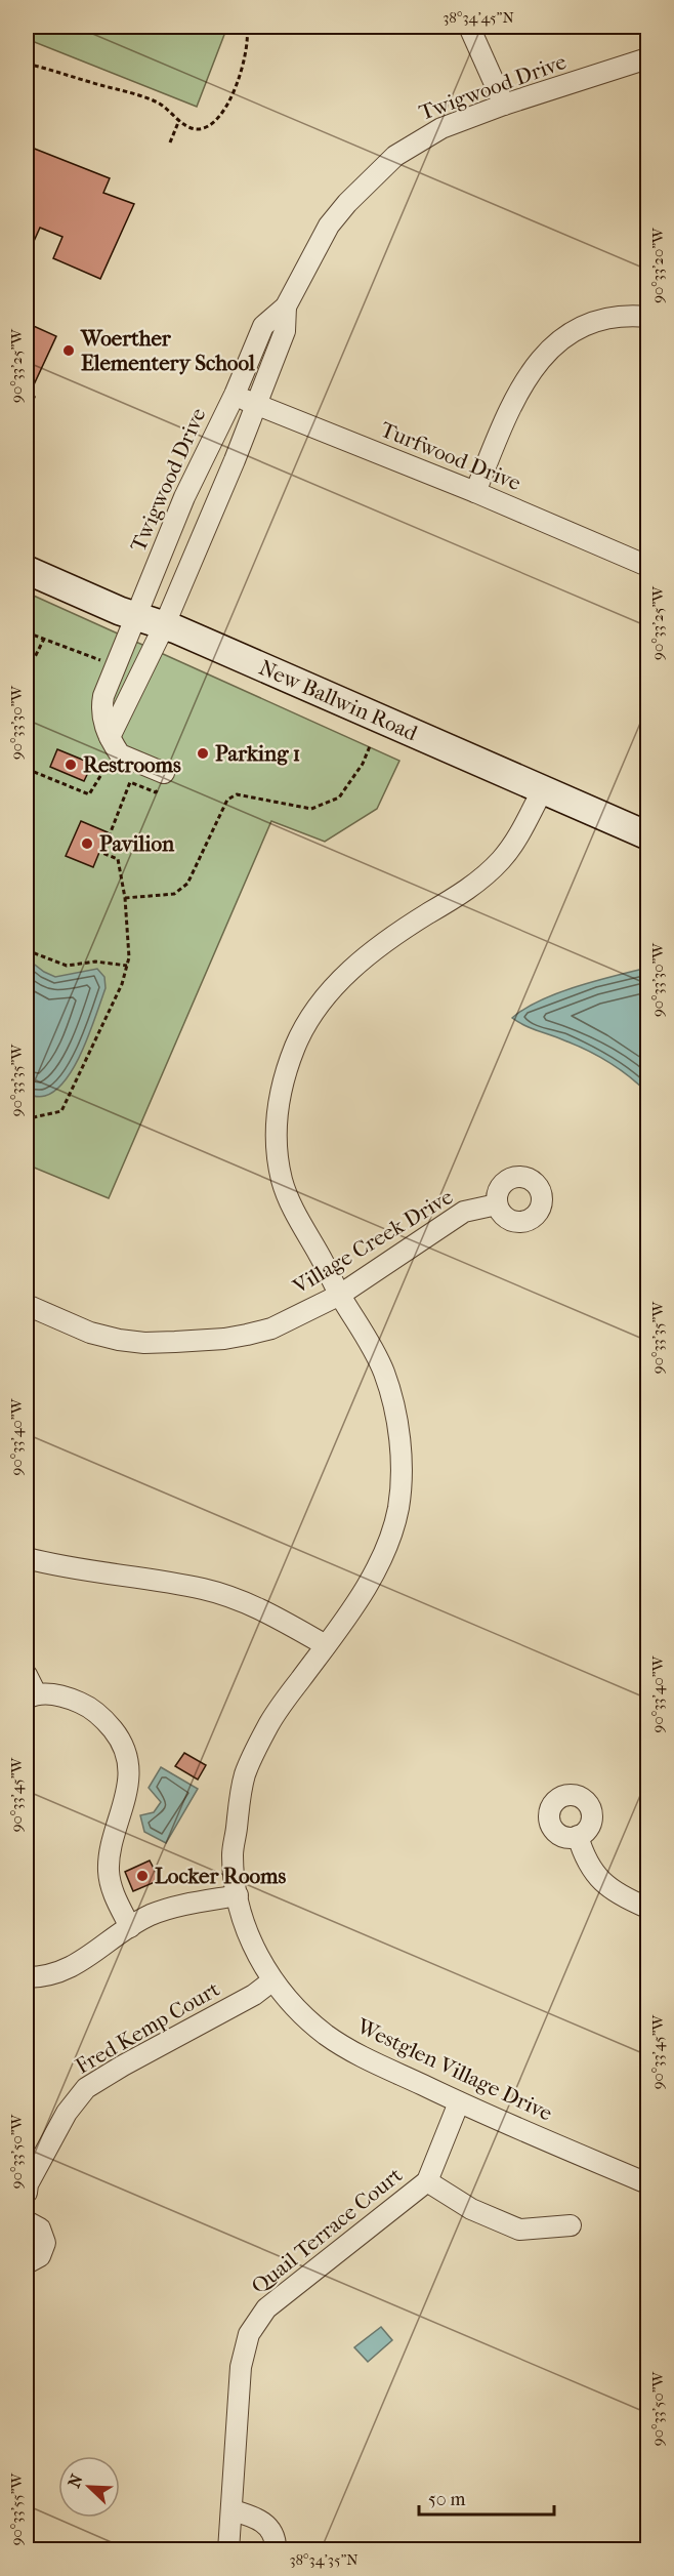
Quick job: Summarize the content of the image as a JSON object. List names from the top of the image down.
{
  "streets": {
    "main road": ["New Ballwin Road"],
    "street": [
      "Twigwood Drive",
      "Turfwood Drive",
      "Village Creek Drive",
      "Fred Kemp Court",
      "Westglen Village Drive",
      "Quail Terrace Court"
    ]
  },
  "crossings": [
    ["Twigwood Drive", "Turfwood Drive"],
    ["Twigwood Drive", "New Ballwin Road"],
    ["New Ballwin Road", "Westglen Village Drive"],
    ["Village Creek Drive", "Westglen Village Drive"],
    ["Fred Kemp Court", "Westglen Village Drive"],
    ["Westglen Village Drive", "Quail Terrace Court"]
  ],
  "places": [
    "Woerther Elementery School",
    "Parking 1",
    "Restrooms",
    "Pavilion",
    "Locker Rooms"
  ],
  "scale_bar": "50 m",
  "north": "top left",
  "coordinates": [
    "38°34'45\"N",
    "90°33'20\"W",
    "90°33'25\"W",
    "90°33'30\"W",
    "90°33'35\"W",
    "90°33'40\"W",
    "90°33'45\"W",
    "90°33'50\"W",
    "90°33'55\"W",
    "38°34'35\"N"
  ]
}
